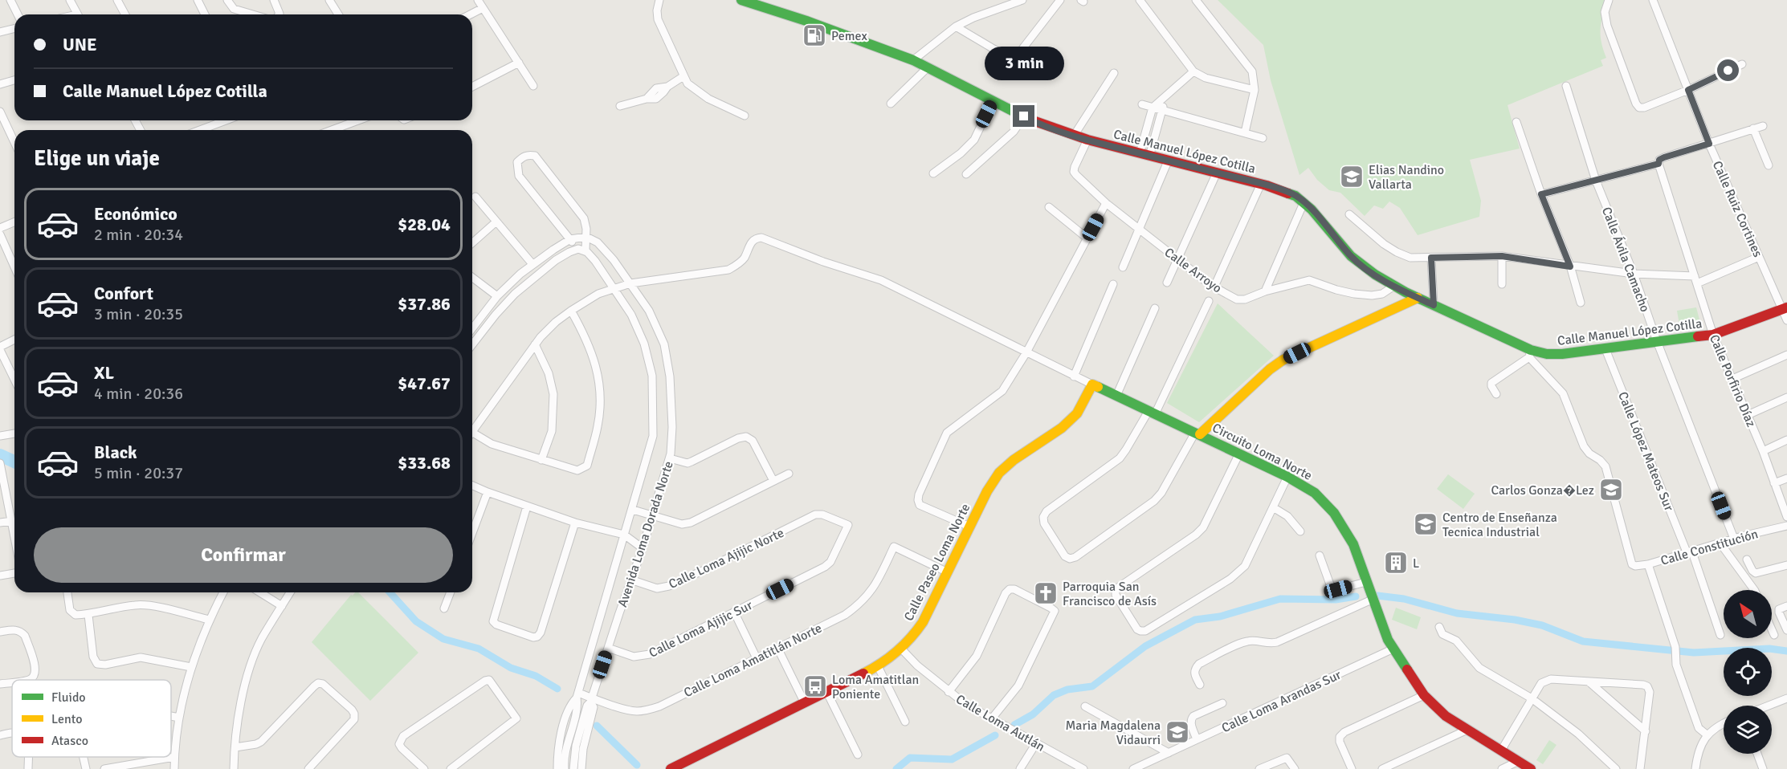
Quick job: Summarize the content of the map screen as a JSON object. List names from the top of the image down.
{
  "streets": {
    "street": [
      "Calle Manuel López Cotilla",
      "Calle Ruiz Cortines",
      "Calle Ávila Camacho",
      "Calle Arroyo",
      "Calle Porfirio Díaz",
      "Circuito Loma Norte",
      "Calle López Mateos Sur",
      "Avenida Loma Dorada Norte",
      "Calle Constitución",
      "Calle Loma Ajijic Norte",
      "Calle Paseo Loma Norte",
      "Calle Loma Ajijic Sur",
      "Calle Loma Amatitlán Norte",
      "Calle Loma Arandas Sur",
      "Calle Loma Autlán"
    ]
  },
  "crossings": [
    ["Calle Manuel López Cotilla", "Calle Ruiz Cortines"],
    ["Calle Manuel López Cotilla", "Calle Ávila Camacho"],
    ["Calle Manuel López Cotilla", "Calle Arroyo"],
    ["Calle Manuel López Cotilla", "Calle Porfirio Díaz"],
    ["Calle Manuel López Cotilla", "Calle López Mateos Sur"],
    ["Calle Manuel López Cotilla", "Calle Constitución"],
    ["Calle Ávila Camacho", "Calle Constitución"],
    ["Circuito Loma Norte", "Avenida Loma Dorada Norte"],
    ["Circuito Loma Norte", "Calle Paseo Loma Norte"],
    ["Circuito Loma Norte", "Calle Loma Arandas Sur"],
    ["Calle López Mateos Sur", "Calle Constitución"],
    ["Avenida Loma Dorada Norte", "Calle Loma Ajijic Norte"],
    ["Avenida Loma Dorada Norte", "Calle Loma Ajijic Sur"],
    ["Avenida Loma Dorada Norte", "Calle Loma Amatitlán Norte"],
    ["Calle Loma Ajijic Norte", "Calle Loma Ajijic Sur"],
    ["Calle Paseo Loma Norte", "Calle Loma Amatitlán Norte"],
    ["Calle Paseo Loma Norte", "Calle Loma Autlán"]
  ],
  "places": {
    "fuel station": ["Pemex"],
    "school or university": [
      "Elias Nandino Vallarta",
      "Carlos Gonza�Lez",
      "Centro de Enseñanza Tecnica Industrial",
      "Maria Magdalena Vidaurri"
    ],
    "building": ["L"],
    "church": ["Parroquia San Francisco de Asís"],
    "bus stop": ["Loma Amatitlan Poniente"]
  },
  "legend": ["Fluido", "Lento", "Atasco"],
  "north": "top left",
  "page": {
    "banner": ["UNE", "Calle Manuel López Cotilla"],
    "bubble": "3 min",
    "heading": "Elige un viaje",
    "list": [
      {
        "name": "Económico",
        "note": "2 min · 20:34",
        "value": "$28.04"
      },
      {
        "name": "Confort",
        "note": "3 min · 20:35",
        "value": "$37.86"
      },
      {
        "name": "XL",
        "note": "4 min · 20:36",
        "value": "$47.67"
      },
      {
        "name": "Black",
        "note": "5 min · 20:37",
        "value": "$33.68"
      }
    ],
    "buttons": "Confirmar"
  }
}
